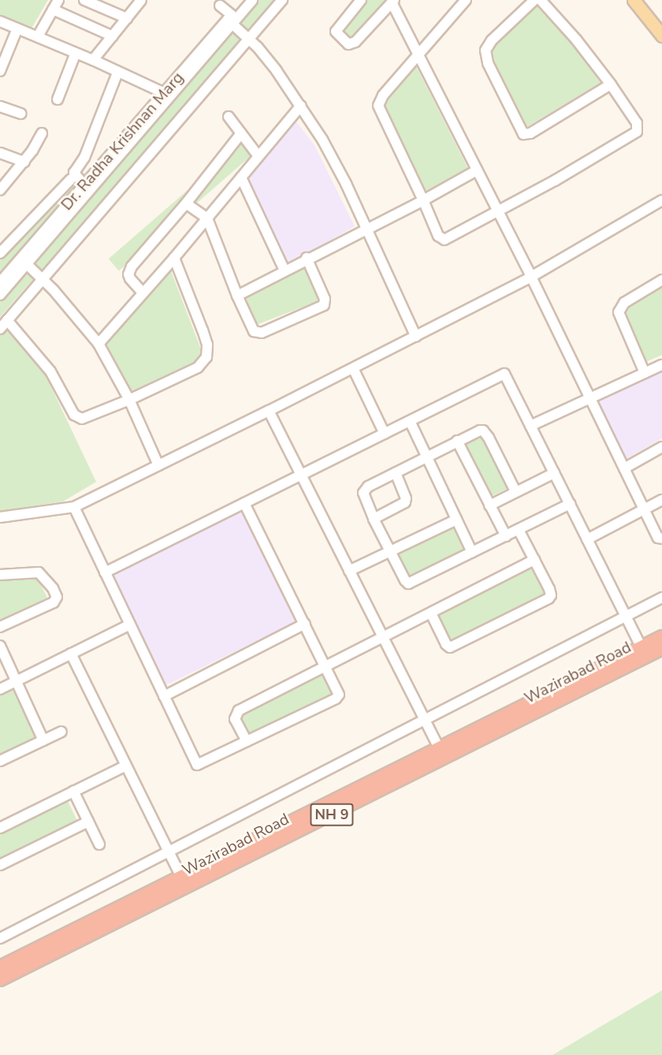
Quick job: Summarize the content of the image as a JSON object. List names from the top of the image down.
{
  "streets": {
    "highway": ["Wazirabad Road", "NH 9"],
    "street": ["Dr. Radha Krishnan Marg"]
  }
}
